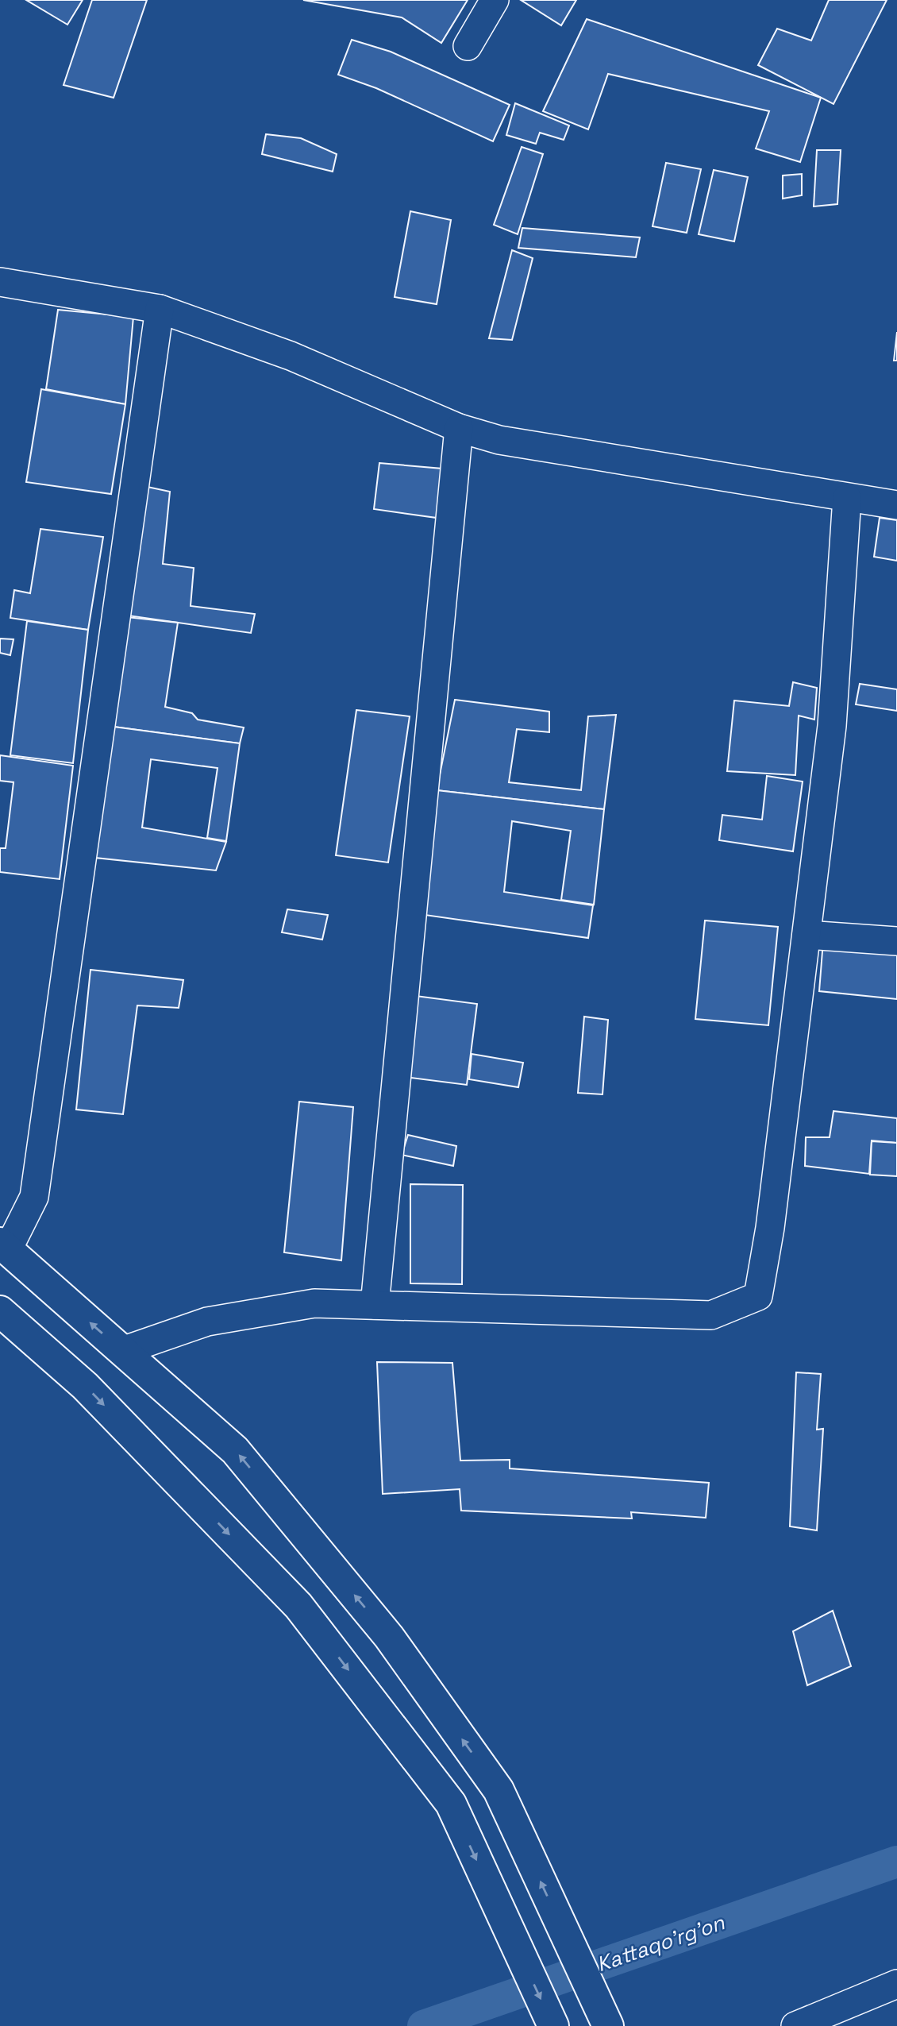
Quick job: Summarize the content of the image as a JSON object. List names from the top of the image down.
{
  "water": ["Kattaqo'rg'on"]
}
